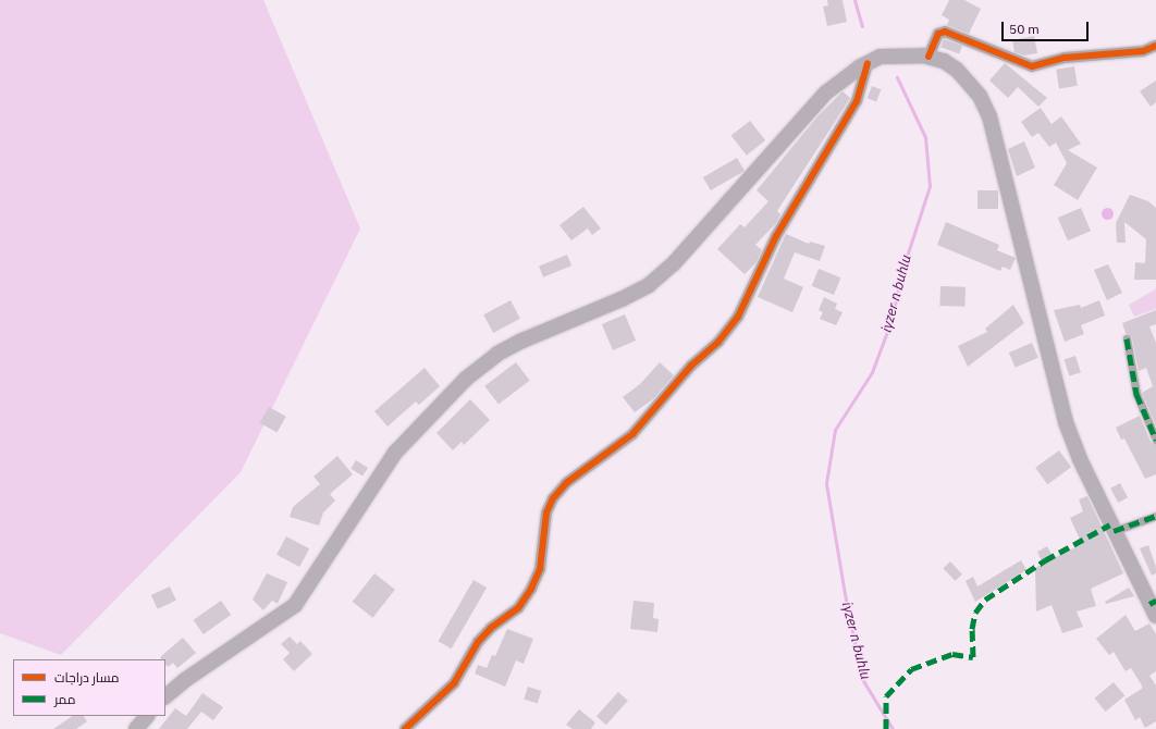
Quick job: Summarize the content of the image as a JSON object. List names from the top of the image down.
{
  "water": ["iγzer n buhlu"],
  "legend": ["مسار دراجات", "ممر"],
  "scale_bar": "50 m"
}
